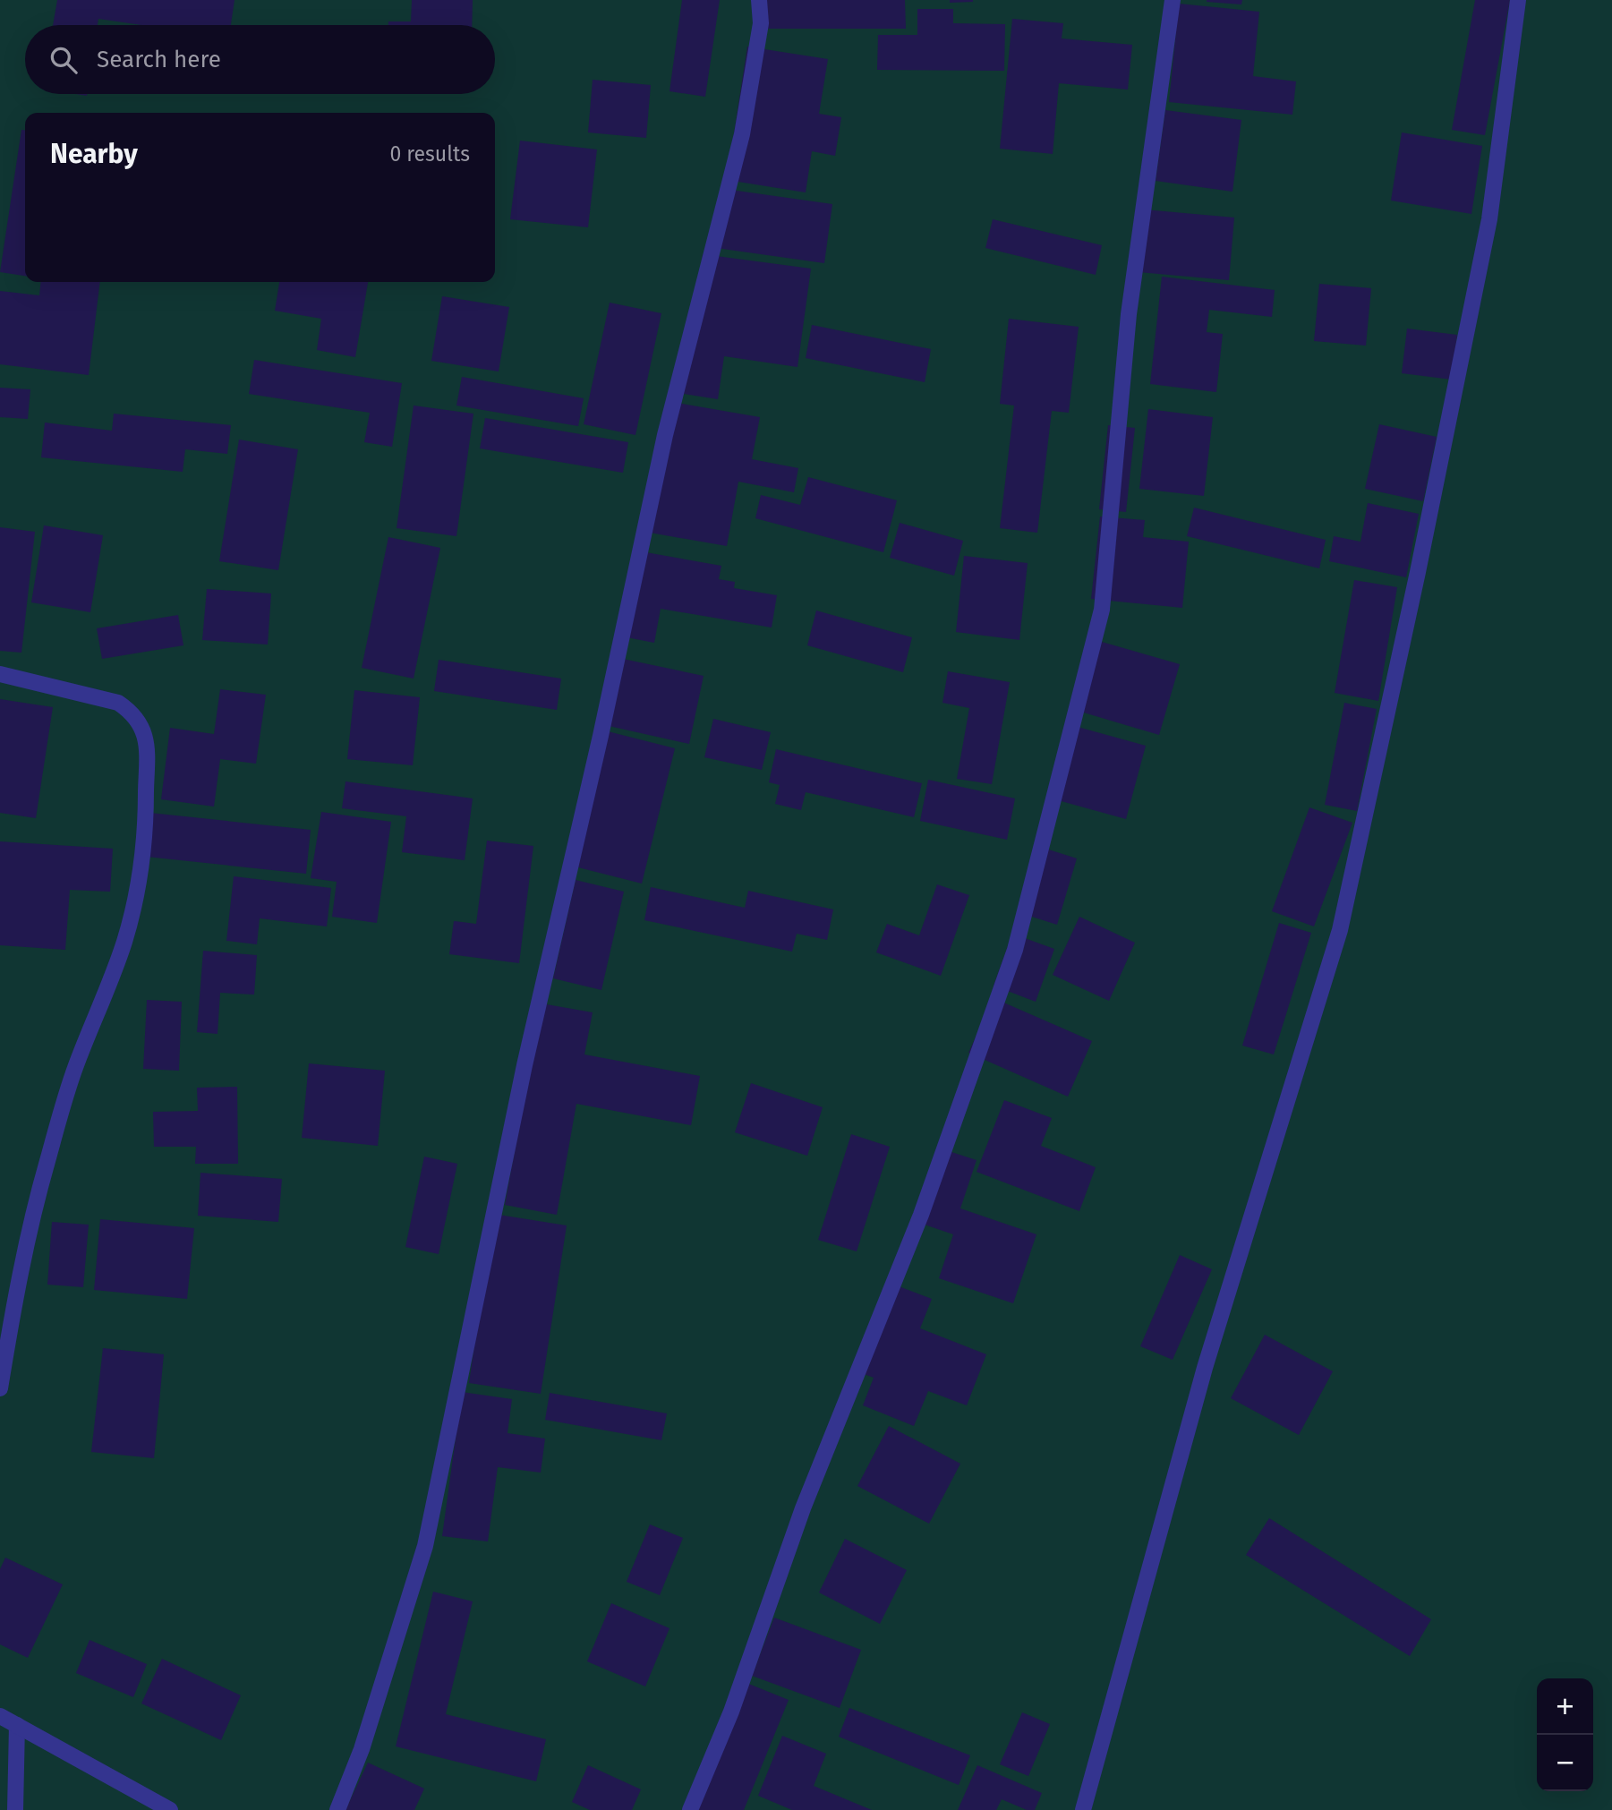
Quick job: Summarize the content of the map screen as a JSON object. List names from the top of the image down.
{
  "page": {
    "search": "Search here",
    "heading": ["Nearby", "0 results"],
    "map_buttons": ["+", "−"]
  }
}
